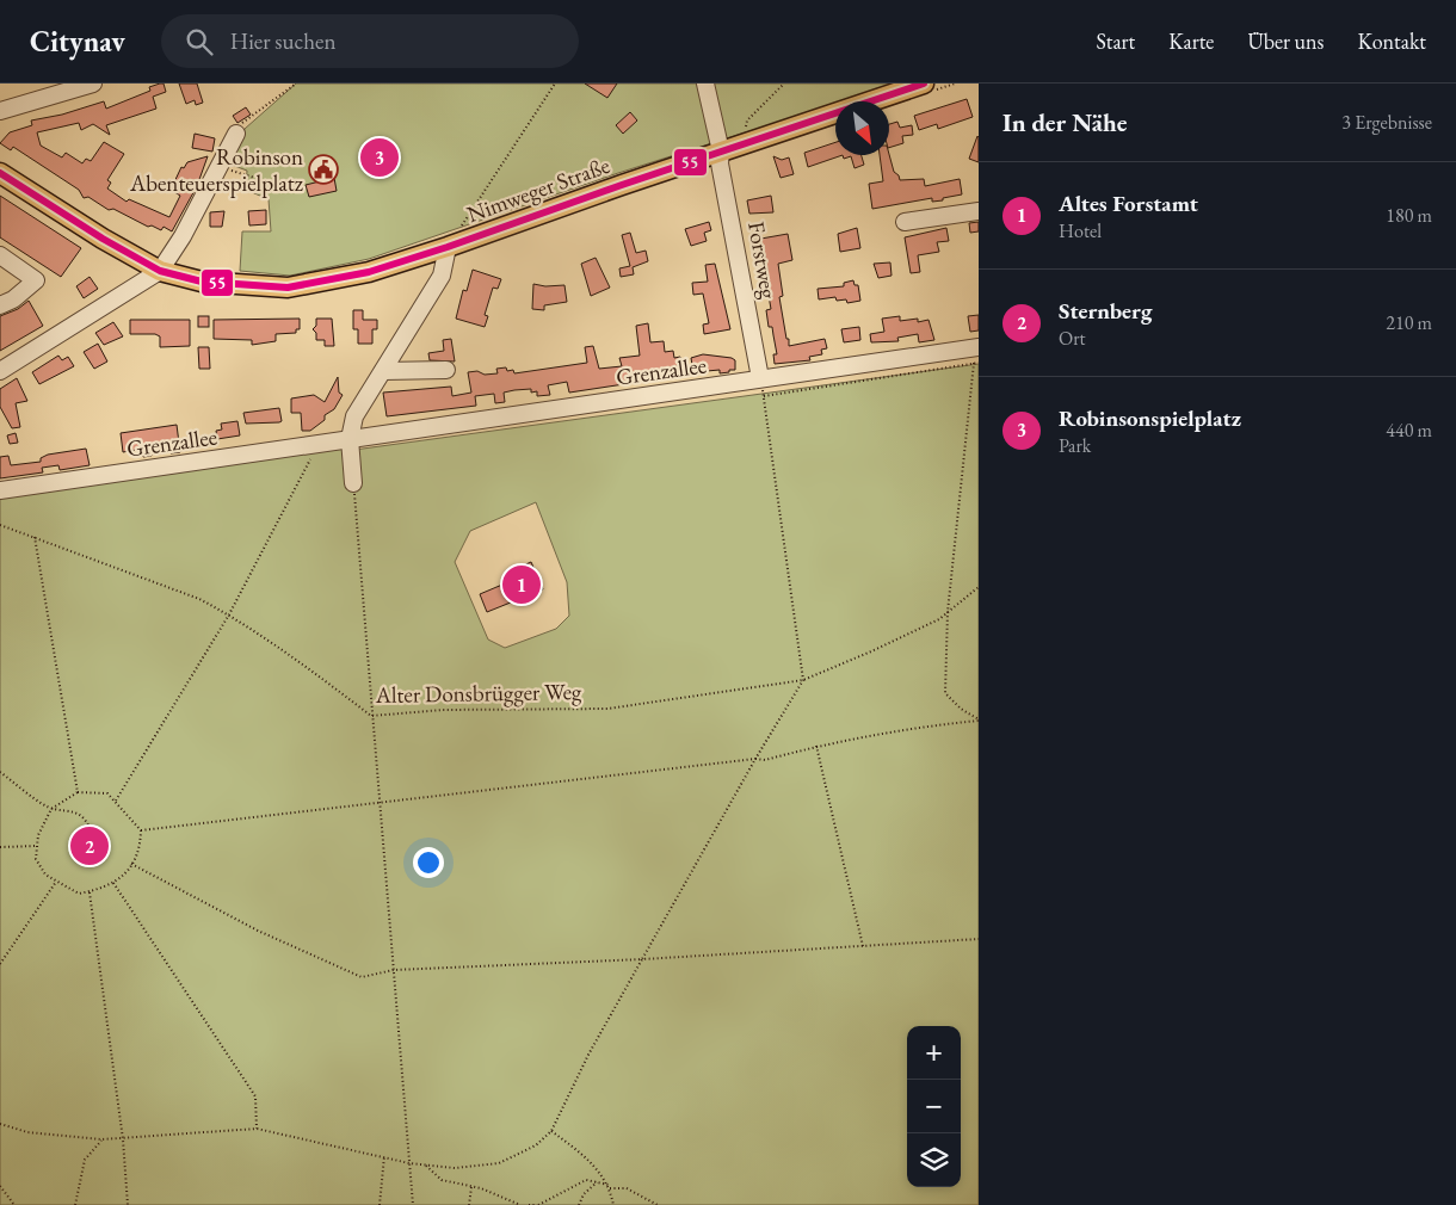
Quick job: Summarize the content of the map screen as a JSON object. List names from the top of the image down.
{
  "streets": {
    "main road": ["Nimweger Straße"],
    "street": ["Forstweg", "Grenzallee"],
    "path": ["Alter Donsbrügger Weg"]
  },
  "crossings": [
    ["Nimweger Straße", "Forstweg"],
    ["Forstweg", "Grenzallee"]
  ],
  "places": {
    "public building": ["Robinson Abenteuerspielplatz"]
  },
  "lines": ["transit line 55"],
  "north": "bottom right",
  "page": {
    "header": "Citynav",
    "search": "Hier suchen",
    "nav": [
      "Start",
      "Karte",
      "Über uns",
      "Kontakt"
    ],
    "heading": ["In der Nähe", "3 Ergebnisse"],
    "pins": ["3", "1", "2"],
    "list": [
      {
        "mark": "1",
        "name": "Altes Forstamt",
        "note": "Hotel",
        "value": "180 m"
      },
      {
        "mark": "2",
        "name": "Sternberg",
        "note": "Ort",
        "value": "210 m"
      },
      {
        "mark": "3",
        "name": "Robinsonspielplatz",
        "note": "Park",
        "value": "440 m"
      }
    ],
    "map_buttons": ["+", "−"]
  }
}
